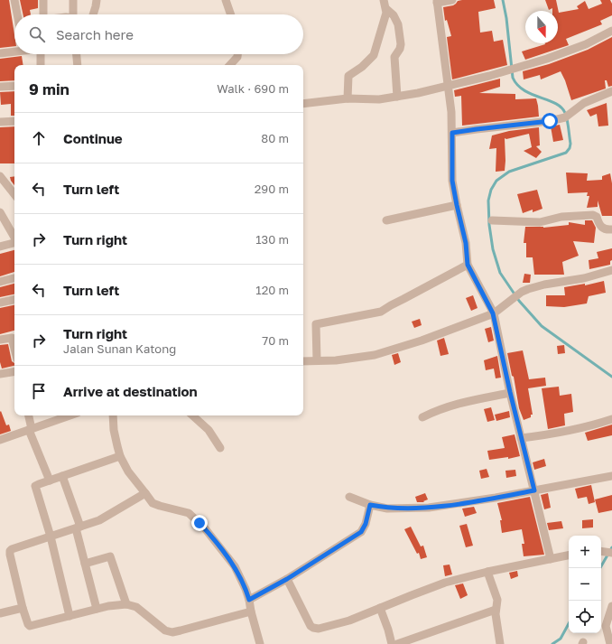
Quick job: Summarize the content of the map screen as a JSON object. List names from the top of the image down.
{
  "north": "bottom",
  "page": {
    "search": "Search here",
    "heading": ["9 min", "Walk · 690 m"],
    "list": [
      ["Continue", "80 m"],
      ["Turn left", "290 m"],
      ["Turn right", "130 m"],
      ["Turn left", "120 m"],
      ["Turn right", "Jalan Sunan Katong", "70 m"],
      "Arrive at destination"
    ],
    "map_buttons": ["+", "−"]
  }
}
